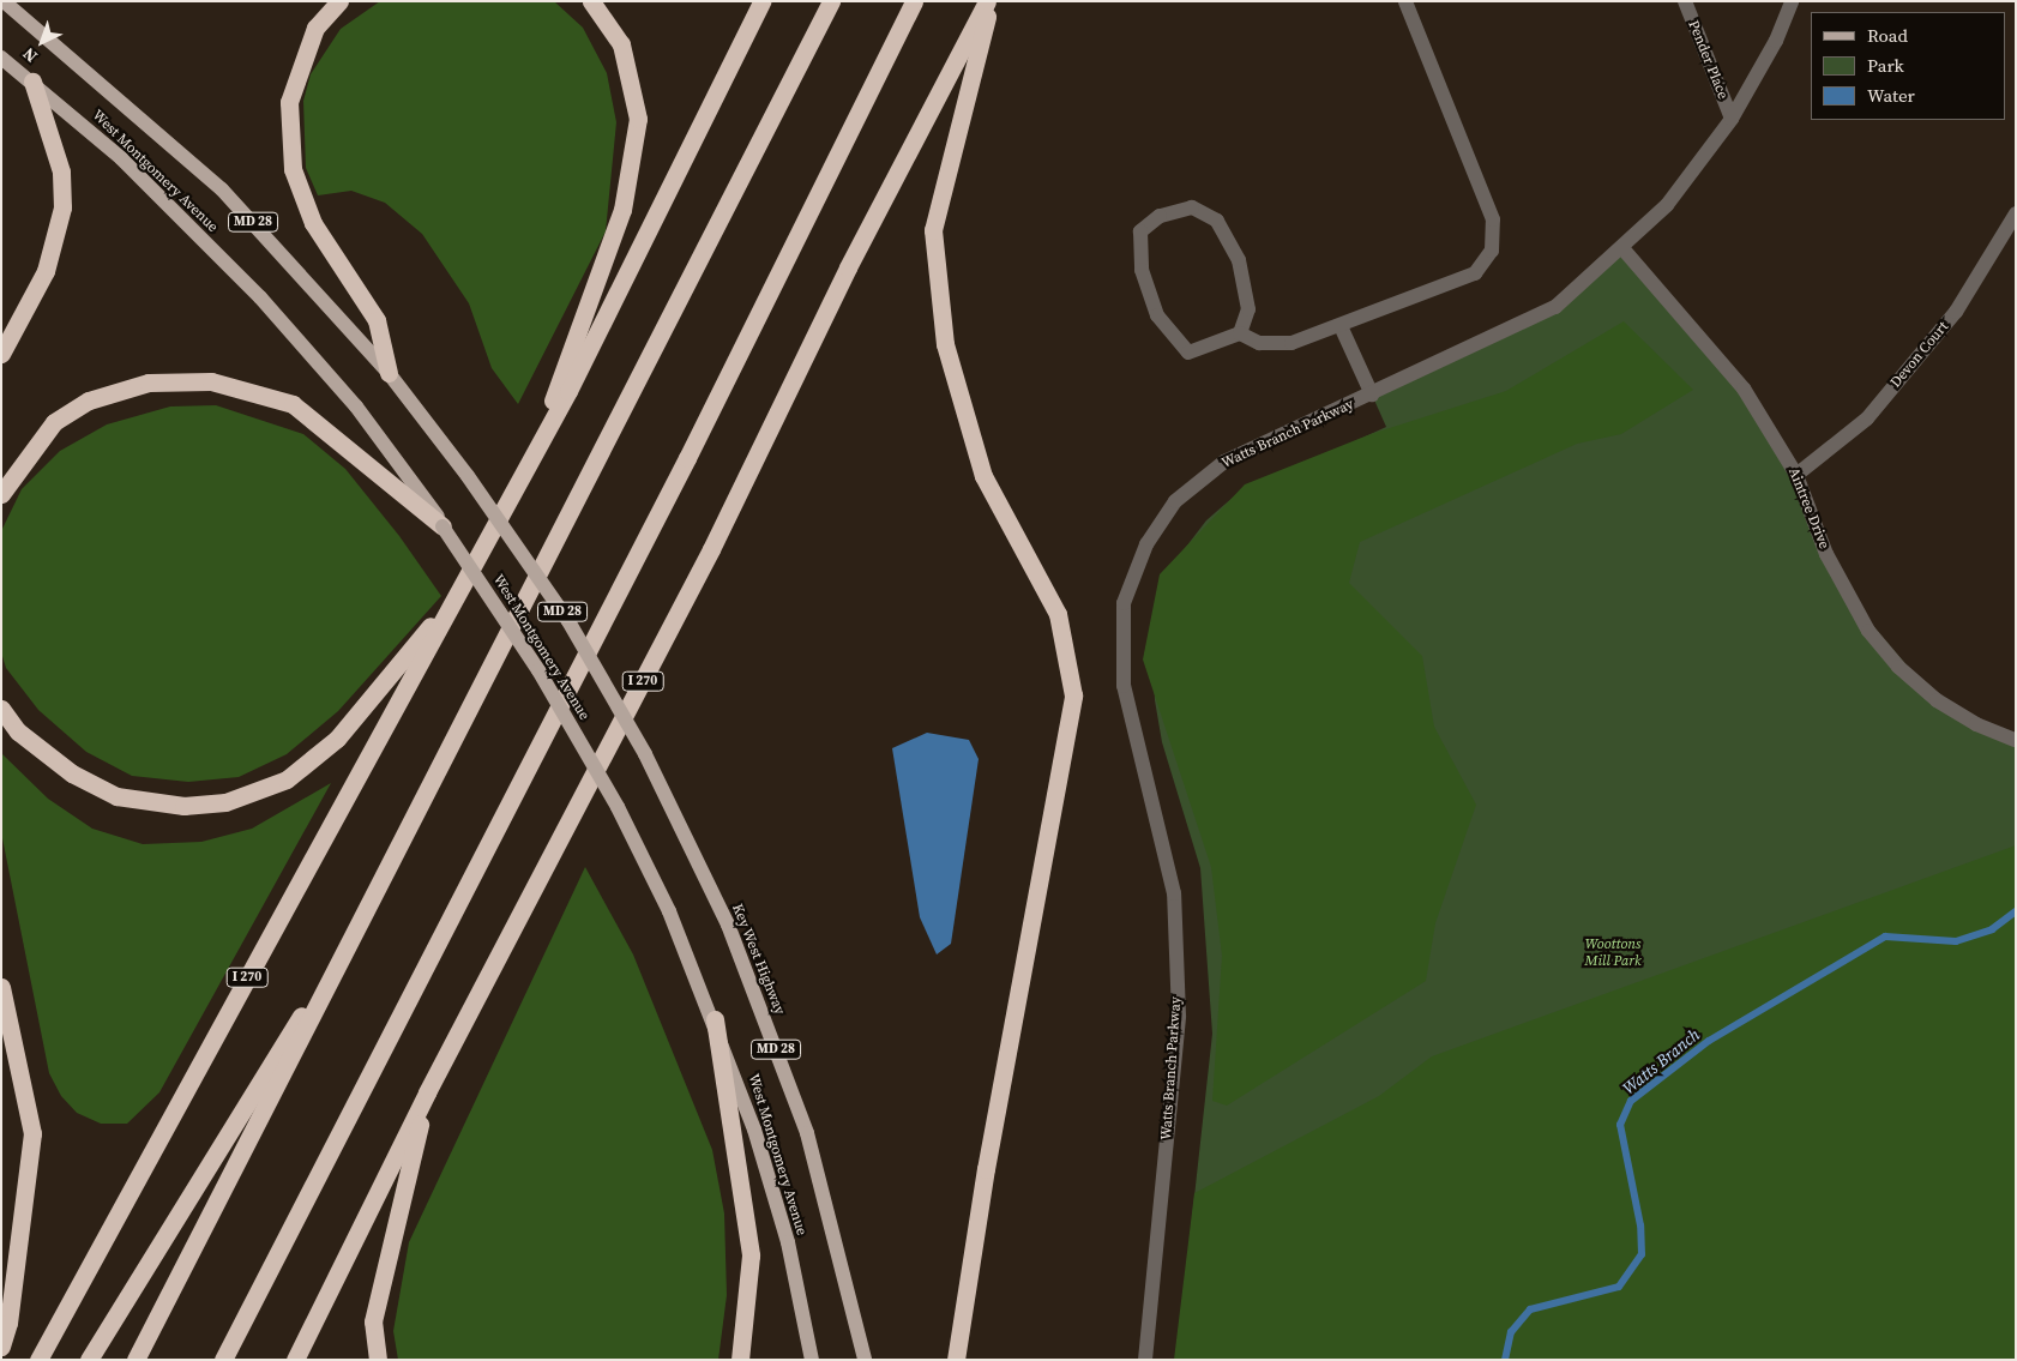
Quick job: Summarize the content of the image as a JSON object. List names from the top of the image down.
{
  "streets": {
    "highway": ["I 270"],
    "main road": ["West Montgomery Avenue", "MD 28", "Key West Highway"],
    "street": [
      "Pender Place",
      "Devon Court",
      "Watts Branch Parkway",
      "Aintree Drive"
    ]
  },
  "crossings": [
    ["Pender Place", "Watts Branch Parkway"],
    ["West Montgomery Avenue", "Key West Highway"],
    ["Devon Court", "Aintree Drive"],
    ["Watts Branch Parkway", "Aintree Drive"]
  ],
  "water": ["Watts Branch"],
  "parks": ["Woottons Mill Park"],
  "legend": ["Road", "Park", "Water"],
  "north": "bottom left"
}
